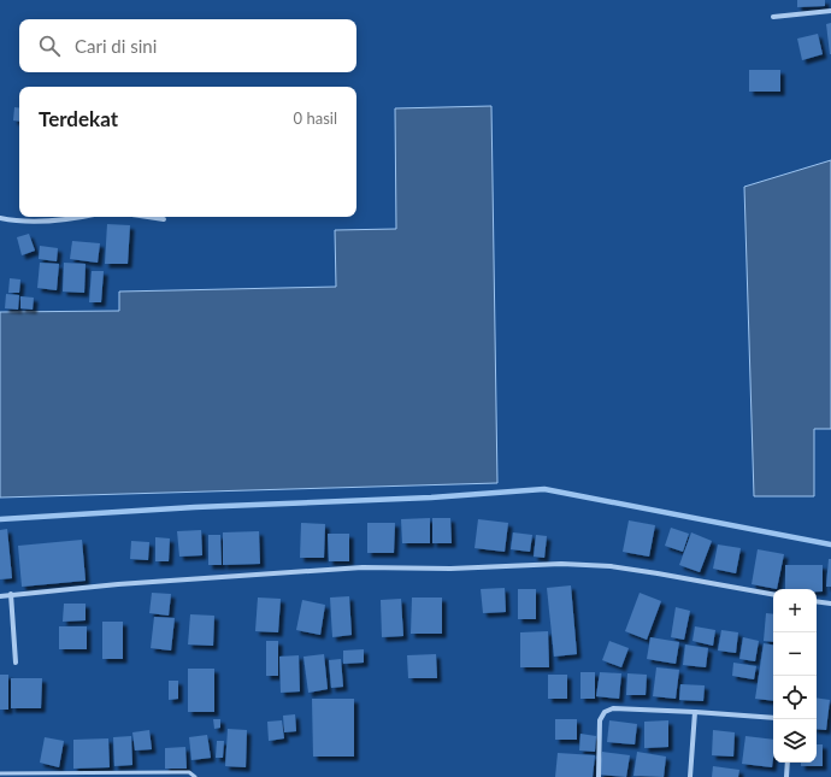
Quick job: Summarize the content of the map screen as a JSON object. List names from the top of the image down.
{
  "page": {
    "search": "Cari di sini",
    "heading": ["Terdekat", "0 hasil"],
    "map_buttons": ["+", "−"]
  }
}
